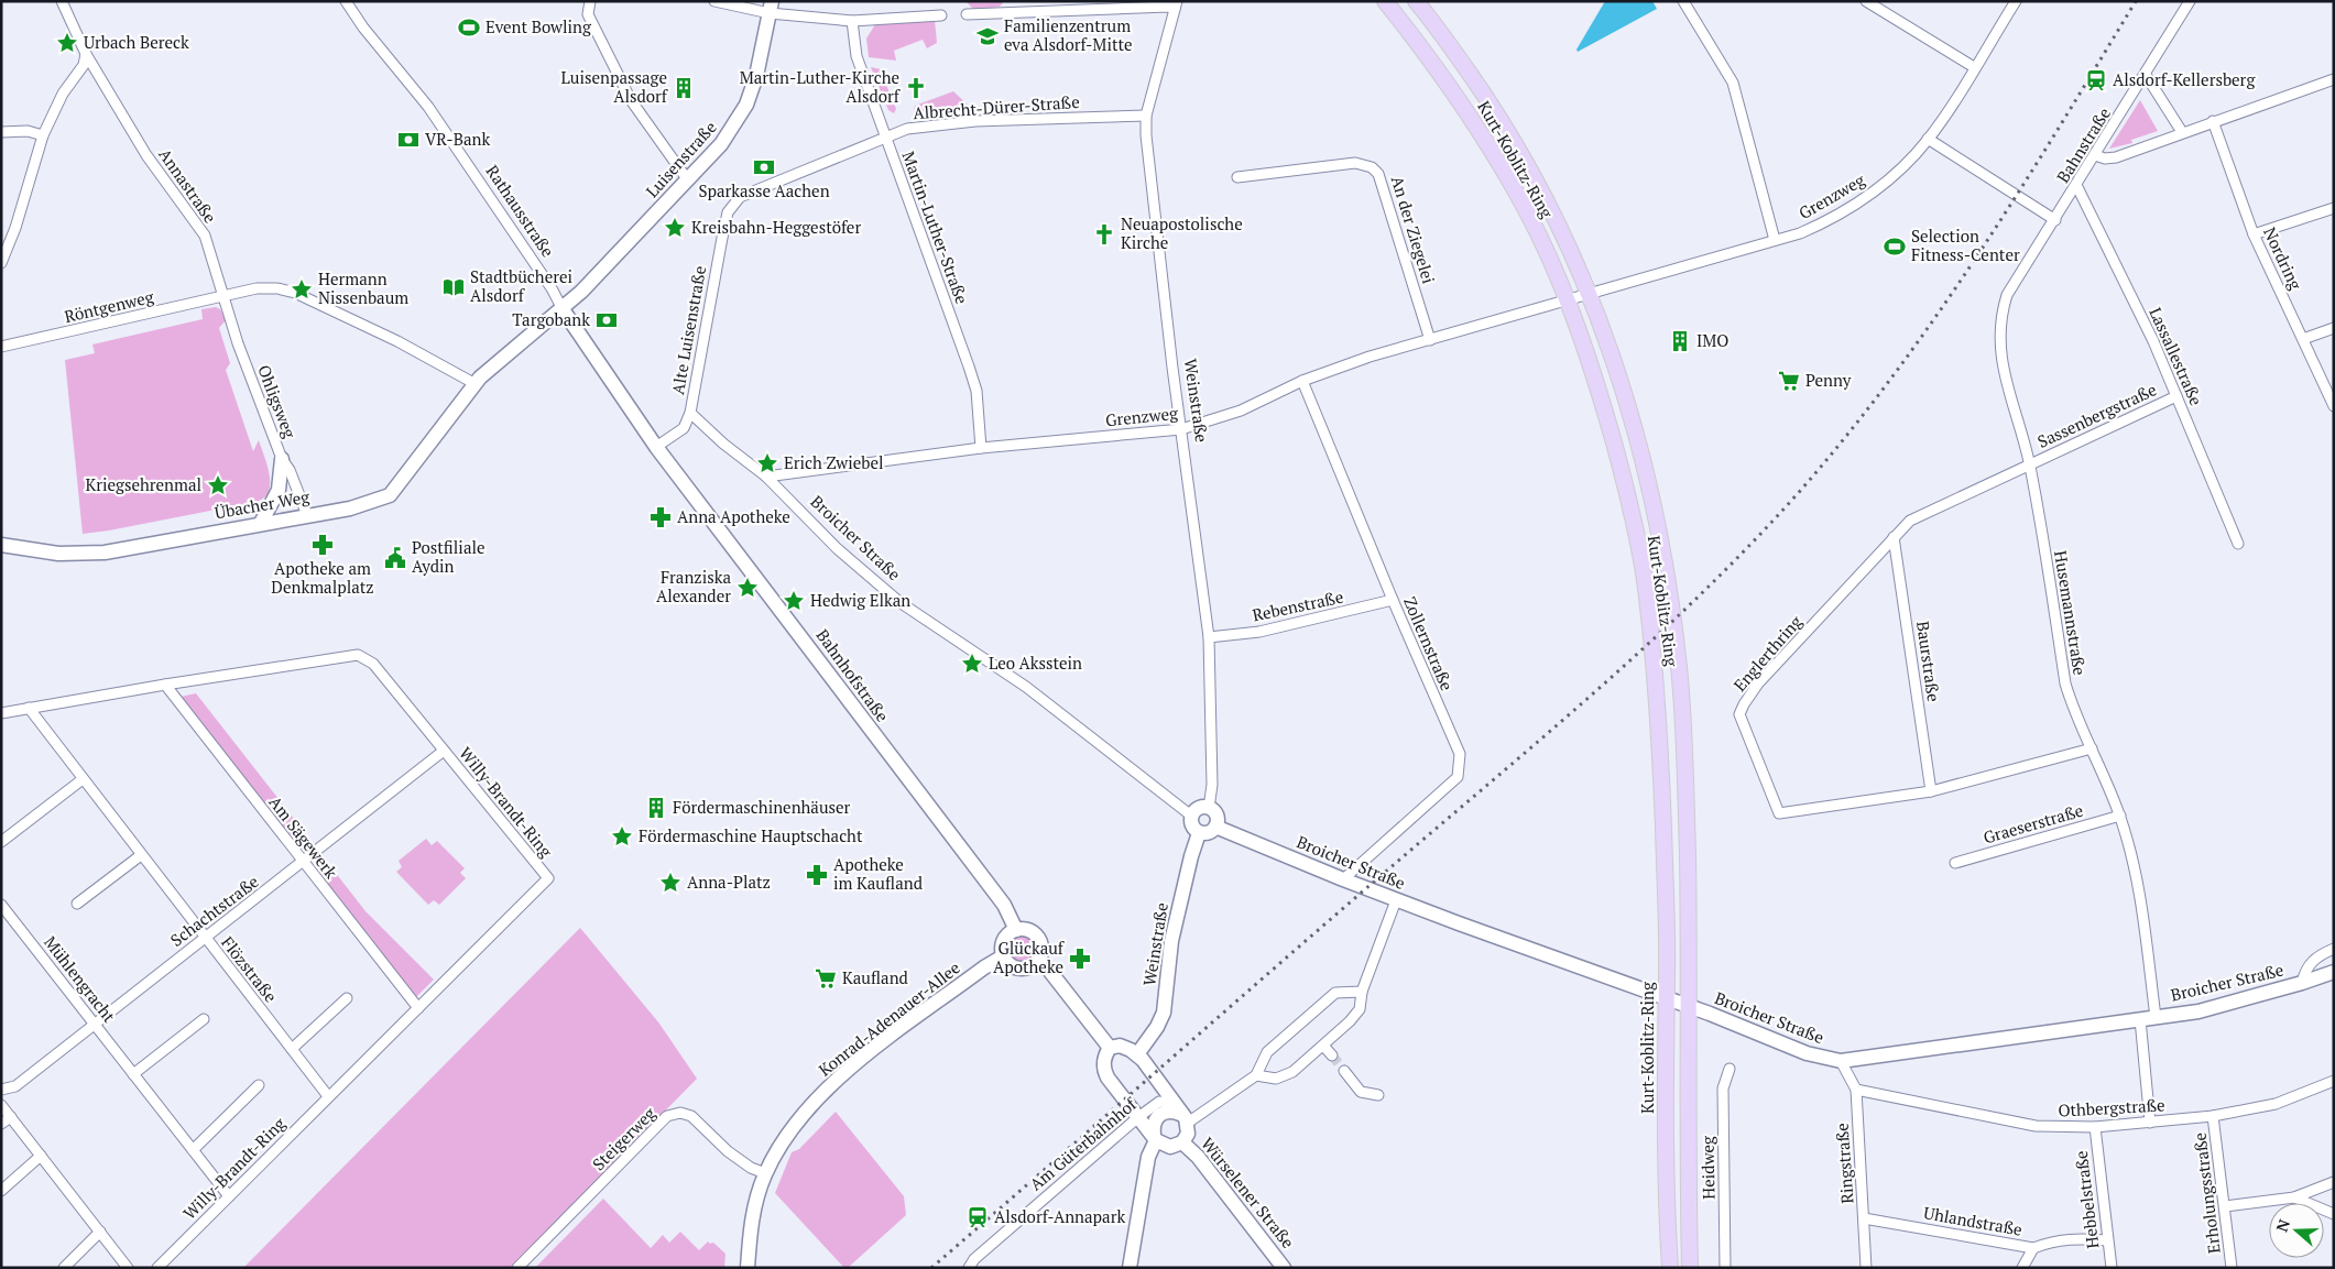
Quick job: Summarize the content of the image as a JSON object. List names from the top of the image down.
{
  "streets": {
    "main road": ["Kurt-Koblitz-Ring"],
    "street": [
      "Albrecht-Dürer-Straße",
      "Bahnstraße",
      "Luisenstraße",
      "Annastraße",
      "Grenzweg",
      "Rathausstraße",
      "Martin-Luther-Straße",
      "An der Ziegelei",
      "Nordring",
      "Röntgenweg",
      "Alte Luisenstraße",
      "Lassallestraße",
      "Weinstraße",
      "Ohligsweg",
      "Sassenbergstraße",
      "Übacher Weg",
      "Broicher Straße",
      "Rebenstraße",
      "Husemannstraße",
      "Zollernstraße",
      "Englerthring",
      "Baurstraße",
      "Bahnhofstraße",
      "Willy-Brandt-Ring",
      "Graeserstraße",
      "Am Sägewerk",
      "Schachtstraße",
      "Flözstraße",
      "Mühlengracht",
      "Konrad-Adenauer-Allee",
      "Othbergstraße",
      "Steigerweg",
      "Am Güterbahnhof",
      "Ringstraße",
      "Heidweg",
      "Würselener Straße",
      "Erholungsstraße",
      "Hebbelstraße",
      "Uhlandstraße"
    ]
  },
  "crossings": [
    ["Albrecht-Dürer-Straße", "Martin-Luther-Straße"],
    ["Albrecht-Dürer-Straße", "Alte Luisenstraße"],
    ["Albrecht-Dürer-Straße", "Weinstraße"],
    ["Bahnstraße", "Lassallestraße"],
    ["Bahnstraße", "Husemannstraße"],
    ["Luisenstraße", "Rathausstraße"],
    ["Luisenstraße", "Übacher Weg"],
    ["Kurt-Koblitz-Ring", "Grenzweg"],
    ["Kurt-Koblitz-Ring", "Broicher Straße"],
    ["Annastraße", "Röntgenweg"],
    ["Annastraße", "Ohligsweg"],
    ["Grenzweg", "Martin-Luther-Straße"],
    ["Grenzweg", "An der Ziegelei"],
    ["Grenzweg", "Weinstraße"],
    ["Grenzweg", "Broicher Straße"],
    ["Grenzweg", "Zollernstraße"],
    ["Rathausstraße", "Alte Luisenstraße"],
    ["Rathausstraße", "Bahnhofstraße"],
    ["Röntgenweg", "Ohligsweg"],
    ["Alte Luisenstraße", "Broicher Straße"],
    ["Alte Luisenstraße", "Bahnhofstraße"],
    ["Lassallestraße", "Sassenbergstraße"],
    ["Weinstraße", "Broicher Straße"],
    ["Weinstraße", "Rebenstraße"],
    ["Ohligsweg", "Übacher Weg"],
    ["Sassenbergstraße", "Husemannstraße"],
    ["Sassenbergstraße", "Englerthring"],
    ["Broicher Straße", "Husemannstraße"],
    ["Broicher Straße", "Zollernstraße"],
    ["Broicher Straße", "Ringstraße"],
    ["Rebenstraße", "Zollernstraße"],
    ["Husemannstraße", "Englerthring"],
    ["Husemannstraße", "Graeserstraße"],
    ["Englerthring", "Baurstraße"],
    ["Bahnhofstraße", "Konrad-Adenauer-Allee"],
    ["Willy-Brandt-Ring", "Am Sägewerk"],
    ["Willy-Brandt-Ring", "Schachtstraße"],
    ["Willy-Brandt-Ring", "Flözstraße"],
    ["Willy-Brandt-Ring", "Mühlengracht"],
    ["Am Sägewerk", "Schachtstraße"],
    ["Schachtstraße", "Flözstraße"],
    ["Schachtstraße", "Mühlengracht"],
    ["Konrad-Adenauer-Allee", "Steigerweg"],
    ["Othbergstraße", "Ringstraße"],
    ["Othbergstraße", "Erholungsstraße"],
    ["Othbergstraße", "Hebbelstraße"],
    ["Am Güterbahnhof", "Würselener Straße"],
    ["Ringstraße", "Uhlandstraße"],
    ["Hebbelstraße", "Uhlandstraße"]
  ],
  "places": {
    "sports": ["Event Bowling", "Selection Fitness-Center"],
    "school or university": ["Familienzentrum eva Alsdorf-Mitte"],
    "place": [
      "Urbach Bereck",
      "Kreisbahn-Heggestöfer",
      "Hermann Nissenbaum",
      "Erich Zwiebel",
      "Kriegsehrenmal",
      "Franziska Alexander",
      "Hedwig Elkan",
      "Leo Aksstein",
      "Fördermaschine Hauptschacht",
      "Anna-Platz"
    ],
    "station": ["Alsdorf-Kellersberg", "Alsdorf-Annapark"],
    "building": ["Luisenpassage Alsdorf", "IMO", "Fördermaschinenhäuser"],
    "church": ["Martin-Luther-Kirche Alsdorf", "Neuapostolische Kirche"],
    "bank": ["VR-Bank", "Sparkasse Aachen", "Targobank"],
    "library": ["Stadtbücherei Alsdorf"],
    "supermarket": ["Penny", "Kaufland"],
    "pharmacy": [
      "Anna Apotheke",
      "Apotheke am Denkmalplatz",
      "Apotheke im Kaufland",
      "Glückauf Apotheke"
    ],
    "public building": ["Postfiliale Aydin"]
  },
  "north": "left"
}
